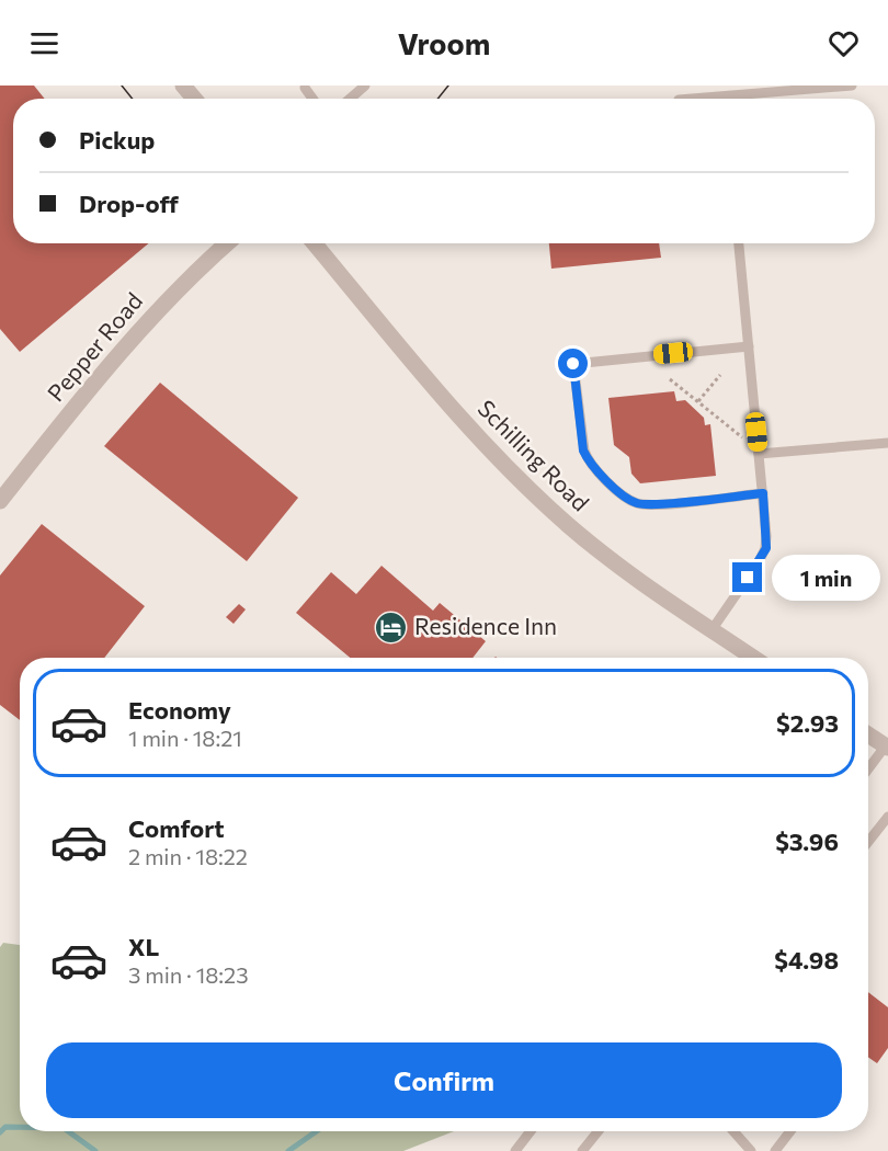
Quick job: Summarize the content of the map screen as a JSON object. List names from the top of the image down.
{
  "streets": {
    "street": ["Pepper Road", "Schilling Road"]
  },
  "places": {
    "hotel": ["Residence Inn"]
  },
  "page": {
    "header": "Vroom",
    "banner": ["Pickup", "Drop-off"],
    "bubble": "1 min",
    "list": [
      {
        "name": "Economy",
        "note": "1 min · 18:21",
        "value": "$2.93"
      },
      {
        "name": "Comfort",
        "note": "2 min · 18:22",
        "value": "$3.96"
      },
      {
        "name": "XL",
        "note": "3 min · 18:23",
        "value": "$4.98"
      }
    ],
    "buttons": "Confirm"
  }
}
